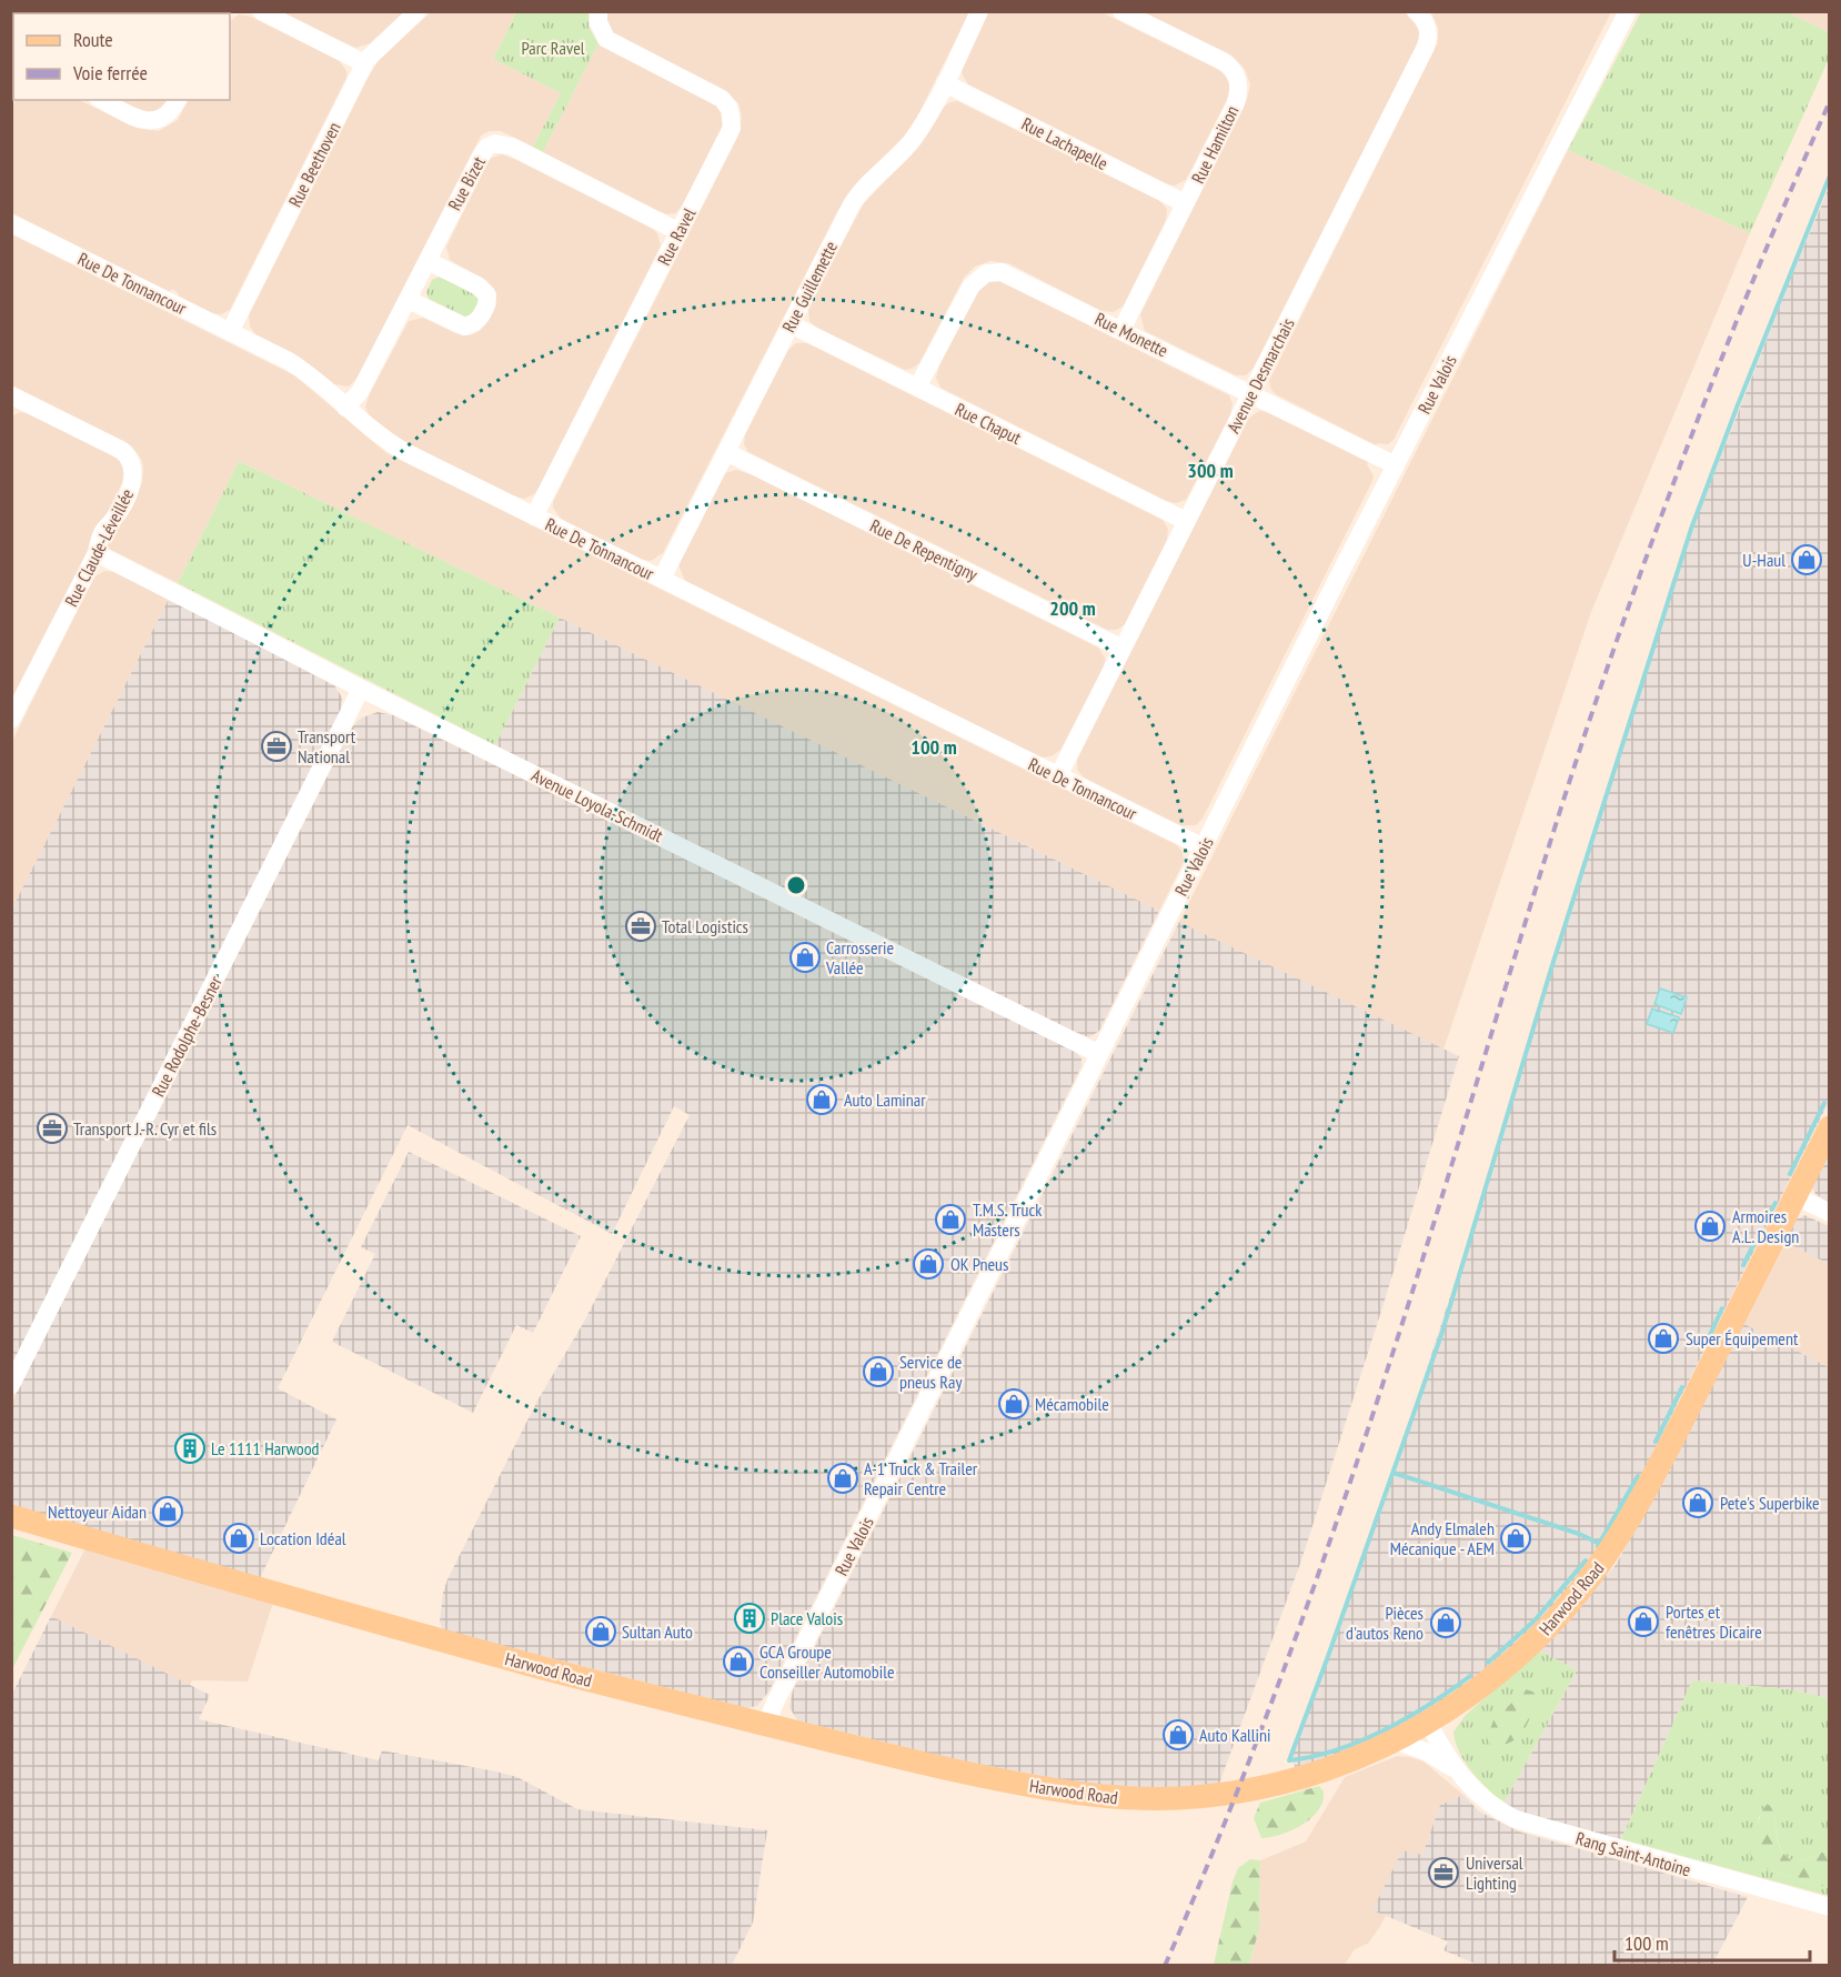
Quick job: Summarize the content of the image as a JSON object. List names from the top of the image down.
{
  "streets": {
    "main road": ["Harwood Road"],
    "street": [
      "Rue Lachapelle",
      "Rue Hamilton",
      "Rue Beethoven",
      "Rue Bizet",
      "Rue Ravel",
      "Rue De Tonnancour",
      "Rue Guillemette",
      "Rue Monette",
      "Avenue Desmarchais",
      "Rue Valois",
      "Rue Chaput",
      "Rue Claude-Léveillée",
      "Rue De Repentigny",
      "Avenue Loyola-Schmidt",
      "Rue Rodolphe-Besner",
      "Rang Saint-Antoine"
    ]
  },
  "crossings": [
    ["Rue Lachapelle", "Rue Hamilton"],
    ["Rue Lachapelle", "Rue Guillemette"],
    ["Rue Hamilton", "Rue Monette"],
    ["Rue Beethoven", "Rue De Tonnancour"],
    ["Rue Bizet", "Rue Ravel"],
    ["Rue Bizet", "Rue De Tonnancour"],
    ["Rue Ravel", "Rue De Tonnancour"],
    ["Rue De Tonnancour", "Rue Guillemette"],
    ["Rue De Tonnancour", "Avenue Desmarchais"],
    ["Rue De Tonnancour", "Rue Valois"],
    ["Rue Guillemette", "Rue Chaput"],
    ["Rue Guillemette", "Rue De Repentigny"],
    ["Rue Monette", "Avenue Desmarchais"],
    ["Rue Monette", "Rue Valois"],
    ["Rue Monette", "Rue Chaput"],
    ["Avenue Desmarchais", "Rue Chaput"],
    ["Avenue Desmarchais", "Rue De Repentigny"],
    ["Rue Valois", "Avenue Loyola-Schmidt"],
    ["Rue Valois", "Harwood Road"],
    ["Rue Claude-Léveillée", "Avenue Loyola-Schmidt"],
    ["Avenue Loyola-Schmidt", "Rue Rodolphe-Besner"],
    ["Harwood Road", "Rang Saint-Antoine"]
  ],
  "parks": ["Parc Ravel"],
  "places": {
    "shop": [
      "U-Haul",
      "Carrosserie Vallée",
      "Auto Laminar",
      "T.M.S. Truck Masters",
      "Armoires A.L. Design",
      "OK Pneus",
      "Super Équipement",
      "Service de pneus Ray",
      "Mécamobile",
      "A-1 Truck & Trailer Repair Centre",
      "Pete's Superbike",
      "Nettoyeur Aidan",
      "Location Idéal",
      "Andy Elmaleh Mécanique - AEM",
      "Portes et fenêtres Dicaire",
      "Pièces d'autos Reno",
      "Sultan Auto",
      "GCA Groupe Conseiller Automobile",
      "Auto Kallini"
    ],
    "office": [
      "Transport National",
      "Total Logistics",
      "Transport J.-R. Cyr et fils",
      "Universal Lighting"
    ],
    "building": ["Le 1111 Harwood", "Place Valois"]
  },
  "legend": ["Route", "Voie ferrée"],
  "scale_bar": "100 m",
  "rings": ["300 m", "200 m", "100 m"]
}
